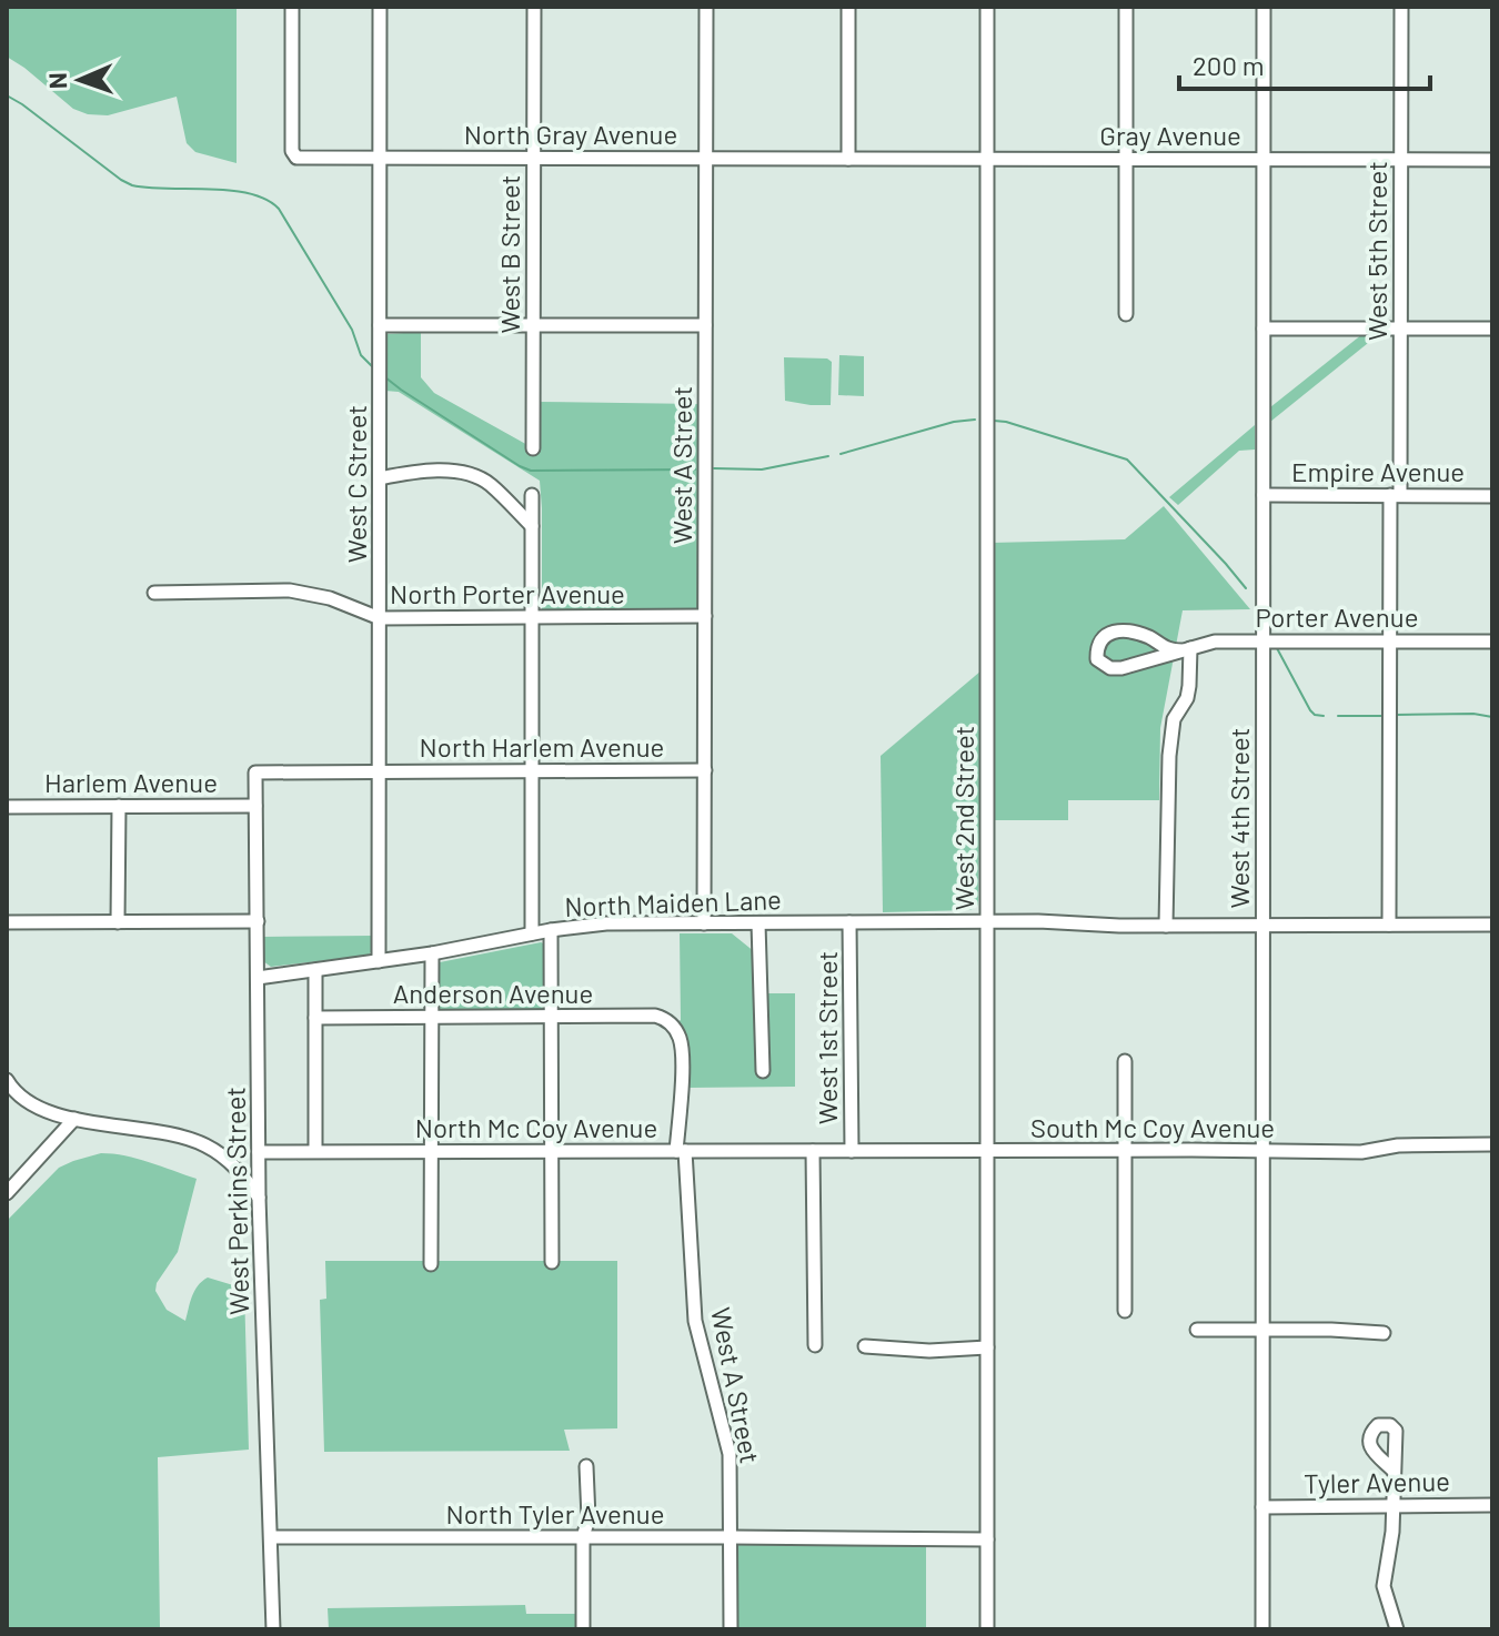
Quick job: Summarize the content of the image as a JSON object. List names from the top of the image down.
{
  "streets": {
    "street": [
      "North Gray Avenue",
      "Gray Avenue",
      "West 5th Street",
      "West B Street",
      "West A Street",
      "Empire Avenue",
      "West C Street",
      "North Porter Avenue",
      "Porter Avenue",
      "North Harlem Avenue",
      "Harlem Avenue",
      "West 2nd Street",
      "West 4th Street",
      "North Maiden Lane",
      "Anderson Avenue",
      "West 1st Street",
      "North Mc Coy Avenue",
      "South Mc Coy Avenue",
      "West Perkins Street",
      "Tyler Avenue",
      "North Tyler Avenue"
    ]
  },
  "crossings": [
    ["North Gray Avenue", "Gray Avenue"],
    ["North Gray Avenue", "West B Street"],
    ["North Gray Avenue", "West A Street"],
    ["North Gray Avenue", "West C Street"],
    ["Gray Avenue", "West 5th Street"],
    ["Gray Avenue", "West 2nd Street"],
    ["Gray Avenue", "West 4th Street"],
    ["West 5th Street", "Empire Avenue"],
    ["West 5th Street", "Porter Avenue"],
    ["West 5th Street", "North Maiden Lane"],
    ["West A Street", "North Porter Avenue"],
    ["West A Street", "North Harlem Avenue"],
    ["West A Street", "North Maiden Lane"],
    ["West A Street", "Anderson Avenue"],
    ["West A Street", "North Mc Coy Avenue"],
    ["West A Street", "North Tyler Avenue"],
    ["Empire Avenue", "West 4th Street"],
    ["West C Street", "North Porter Avenue"],
    ["West C Street", "North Harlem Avenue"],
    ["West C Street", "Harlem Avenue"],
    ["West C Street", "North Maiden Lane"],
    ["Porter Avenue", "West 4th Street"],
    ["North Harlem Avenue", "Harlem Avenue"],
    ["Harlem Avenue", "West Perkins Street"],
    ["West 2nd Street", "North Maiden Lane"],
    ["West 2nd Street", "South Mc Coy Avenue"],
    ["West 2nd Street", "North Tyler Avenue"],
    ["West 4th Street", "North Maiden Lane"],
    ["West 4th Street", "South Mc Coy Avenue"],
    ["West 4th Street", "Tyler Avenue"],
    ["North Maiden Lane", "West 1st Street"],
    ["North Maiden Lane", "West Perkins Street"],
    ["West 1st Street", "North Mc Coy Avenue"],
    ["West 1st Street", "South Mc Coy Avenue"],
    ["North Mc Coy Avenue", "South Mc Coy Avenue"],
    ["North Mc Coy Avenue", "West Perkins Street"],
    ["West Perkins Street", "North Tyler Avenue"]
  ],
  "scale_bar": "200 m",
  "north": "left"
}
